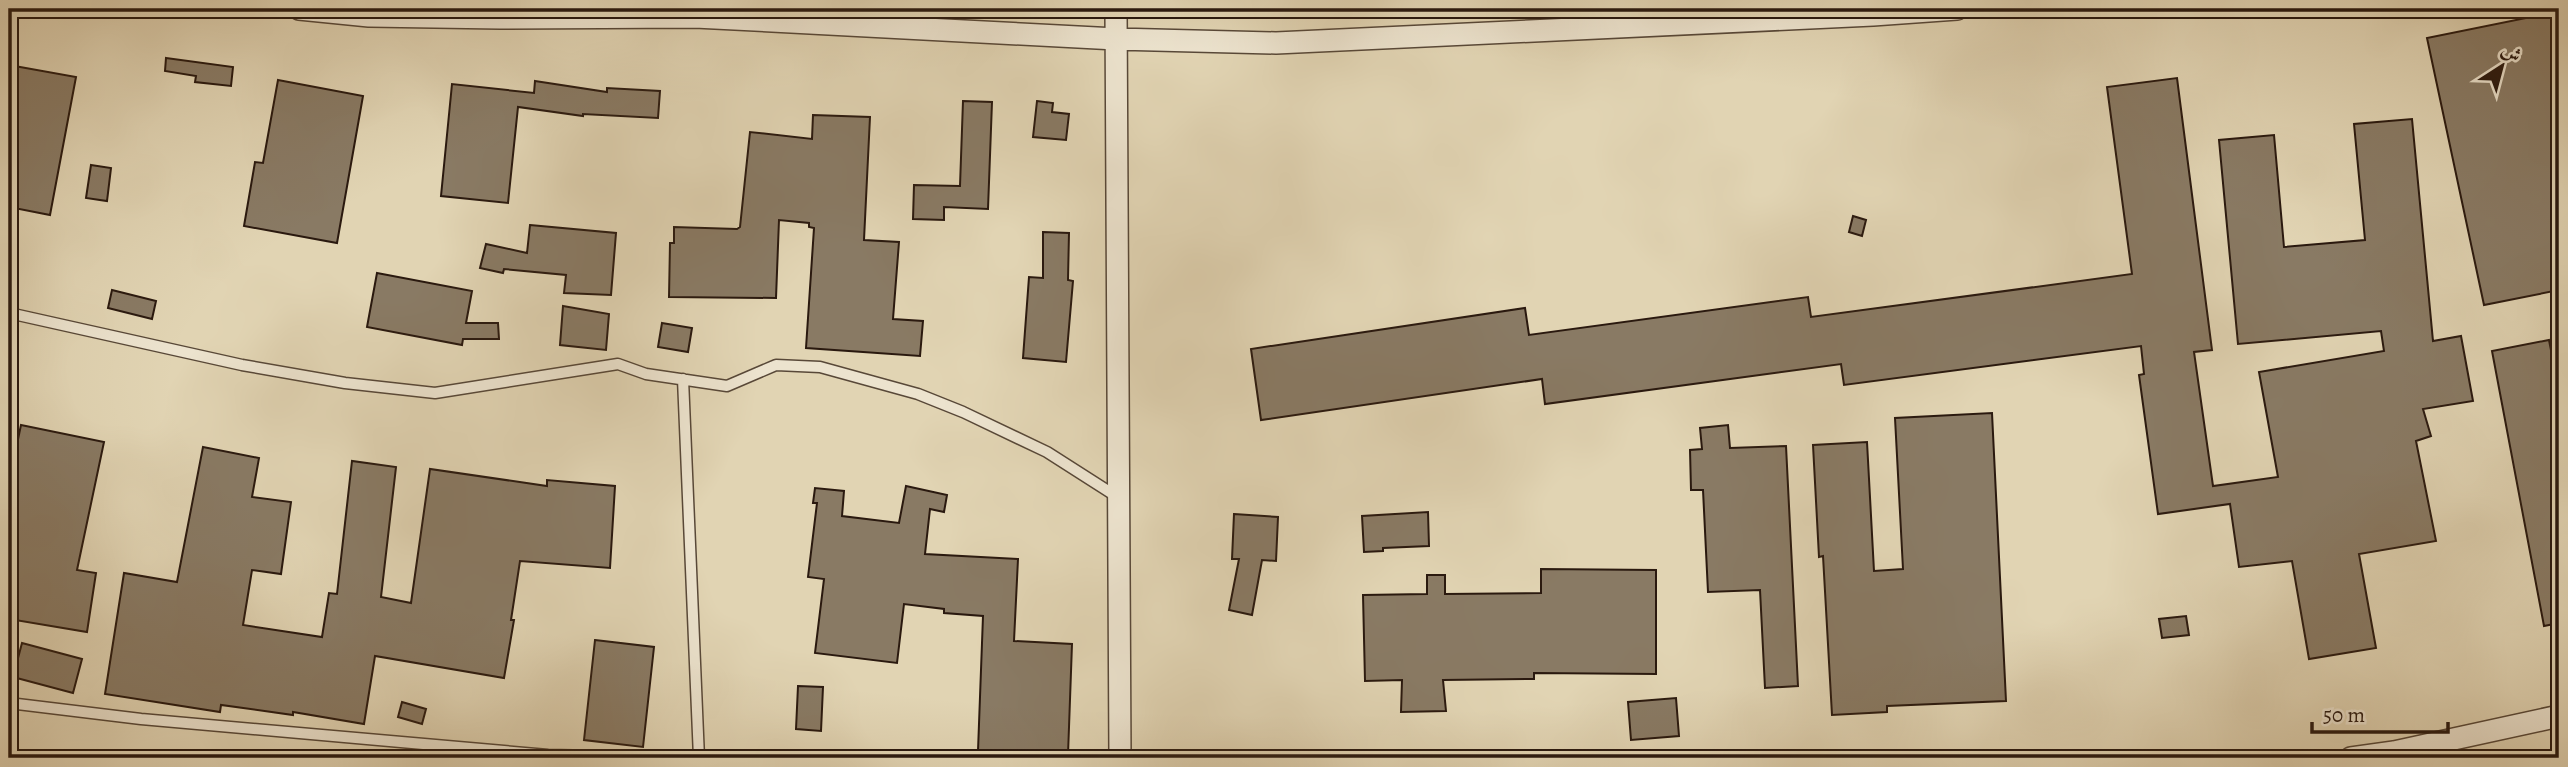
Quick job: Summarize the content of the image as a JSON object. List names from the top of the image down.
{
  "scale_bar": "50 m",
  "north": "top right"
}
